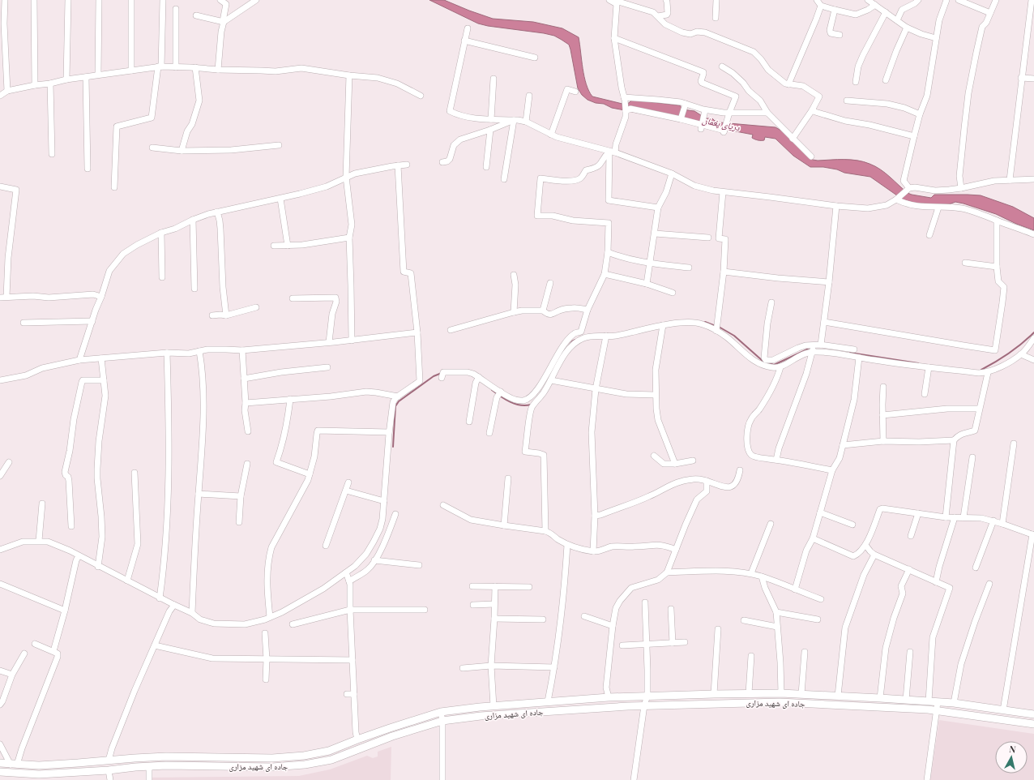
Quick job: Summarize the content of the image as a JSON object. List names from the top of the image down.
{
  "streets": {
    "main road": ["جاده ای شهید مزاری"]
  },
  "water": ["دریای پغمان"],
  "north": "top"
}
